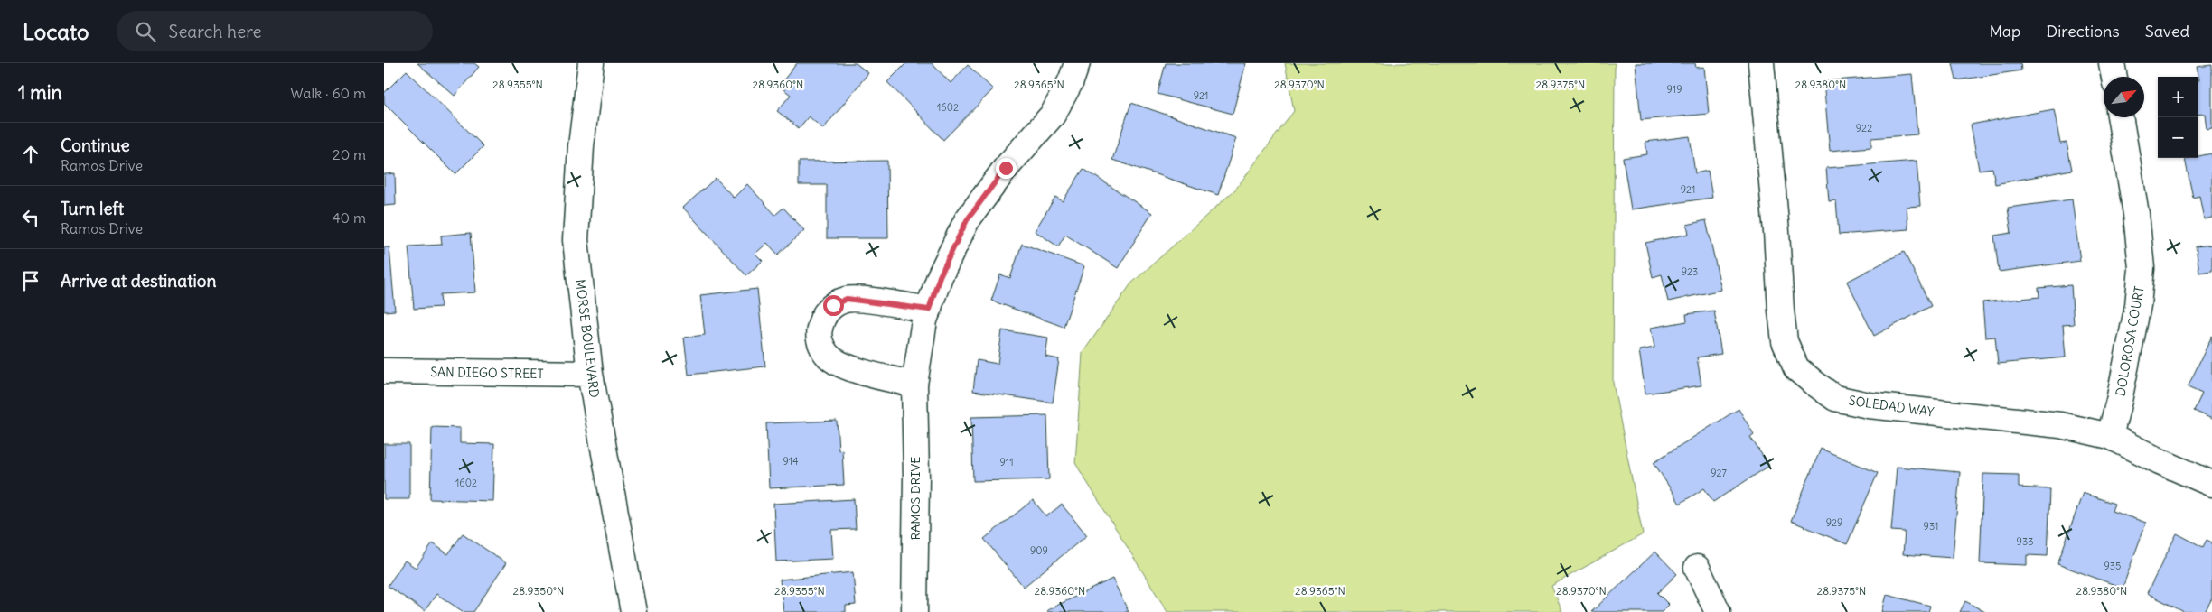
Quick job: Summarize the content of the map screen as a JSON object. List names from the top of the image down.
{
  "streets": {
    "street": [
      "MORSE BOULEVARD",
      "DOLOROSA COURT",
      "SAN DIEGO STREET",
      "SOLEDAD WAY",
      "RAMOS DRIVE"
    ]
  },
  "crossings": [
    ["MORSE BOULEVARD", "SAN DIEGO STREET"],
    ["DOLOROSA COURT", "SOLEDAD WAY"]
  ],
  "house_numbers": [
    "919",
    "921",
    "1602",
    "922",
    "921",
    "923",
    "914",
    "911",
    "927",
    "1602",
    "929",
    "931",
    "933",
    "909",
    "935"
  ],
  "north": "top right",
  "page": {
    "header": "Locato",
    "search": "Search here",
    "nav": ["Map", "Directions", "Saved"],
    "heading": ["1 min", "Walk · 60 m"],
    "map_buttons": ["+", "−"],
    "list": [
      ["Continue", "Ramos Drive", "20 m"],
      ["Turn left", "Ramos Drive", "40 m"],
      "Arrive at destination"
    ]
  },
  "coordinates": [
    "28.9355°N",
    "28.9360°N",
    "28.9365°N",
    "28.9370°N",
    "28.9375°N",
    "28.9380°N",
    "28.9350°N"
  ]
}
